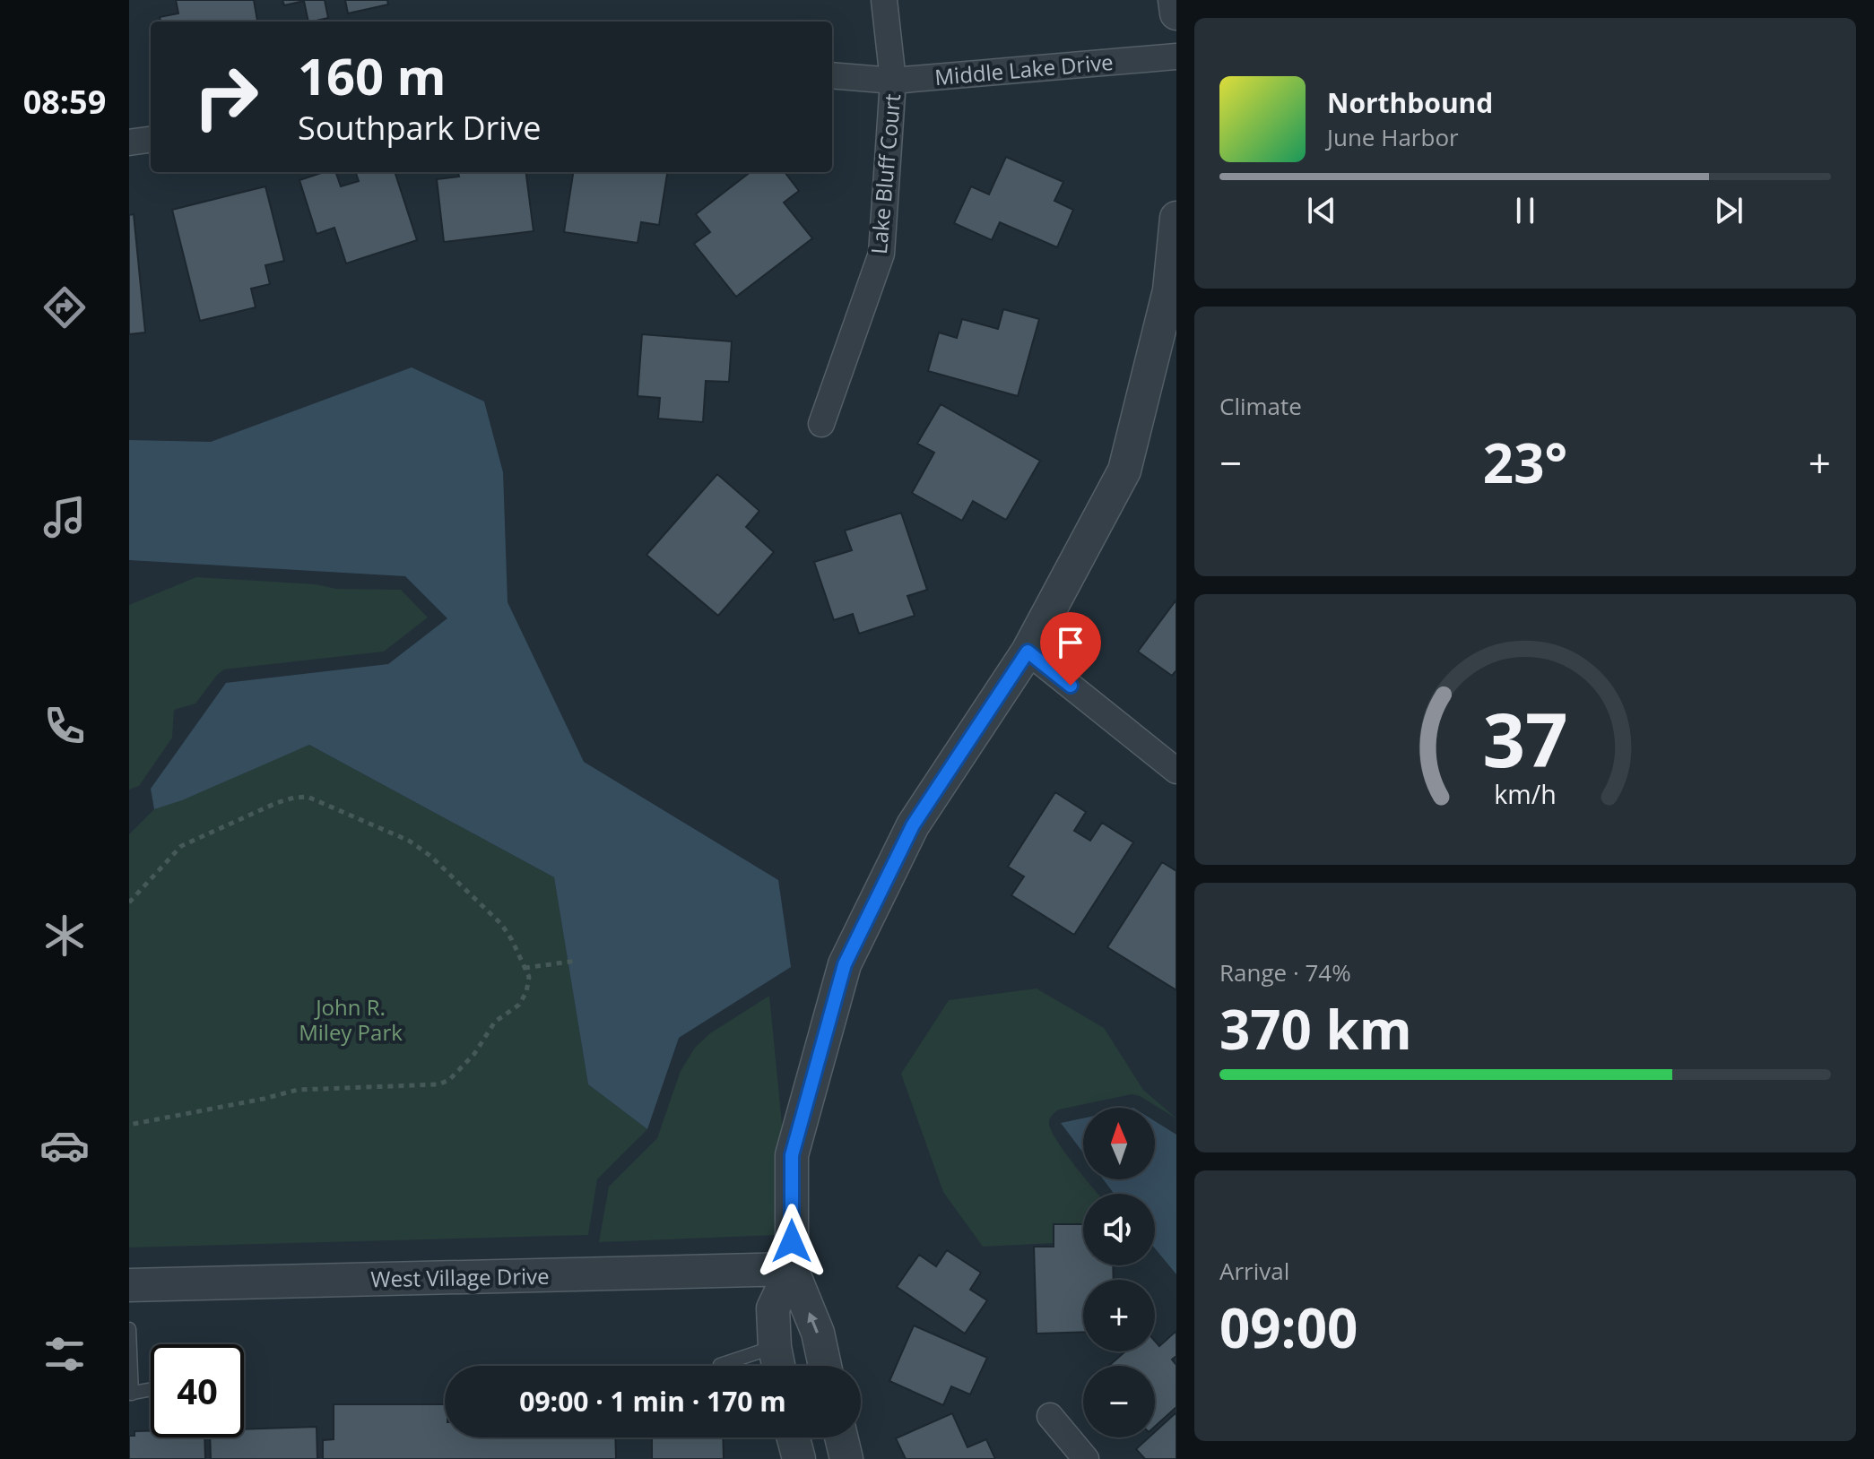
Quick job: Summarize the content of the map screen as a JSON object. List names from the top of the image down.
{
  "streets": {
    "street": ["Middle Lake Drive", "Lake Bluff Court", "West Village Drive"]
  },
  "crossings": [
    ["Middle Lake Drive", "Lake Bluff Court"]
  ],
  "parks": ["John R. Miley Park"],
  "north": "top",
  "page": {
    "tabs": "08:59",
    "turn": ["160 m", "Southpark Drive"],
    "song": ["Northbound", "June Harbor"],
    "tile": [
      "Climate",
      ["Range · 74%", "370 km"],
      ["Arrival", "09:00"]
    ],
    "heat": ["−", "23°", "+"],
    "map_buttons": ["+", "−"],
    "limit": "40",
    "trip": "09:00 · 1 min · 170 m",
    "gauge": ["37", "km/h"]
  }
}
